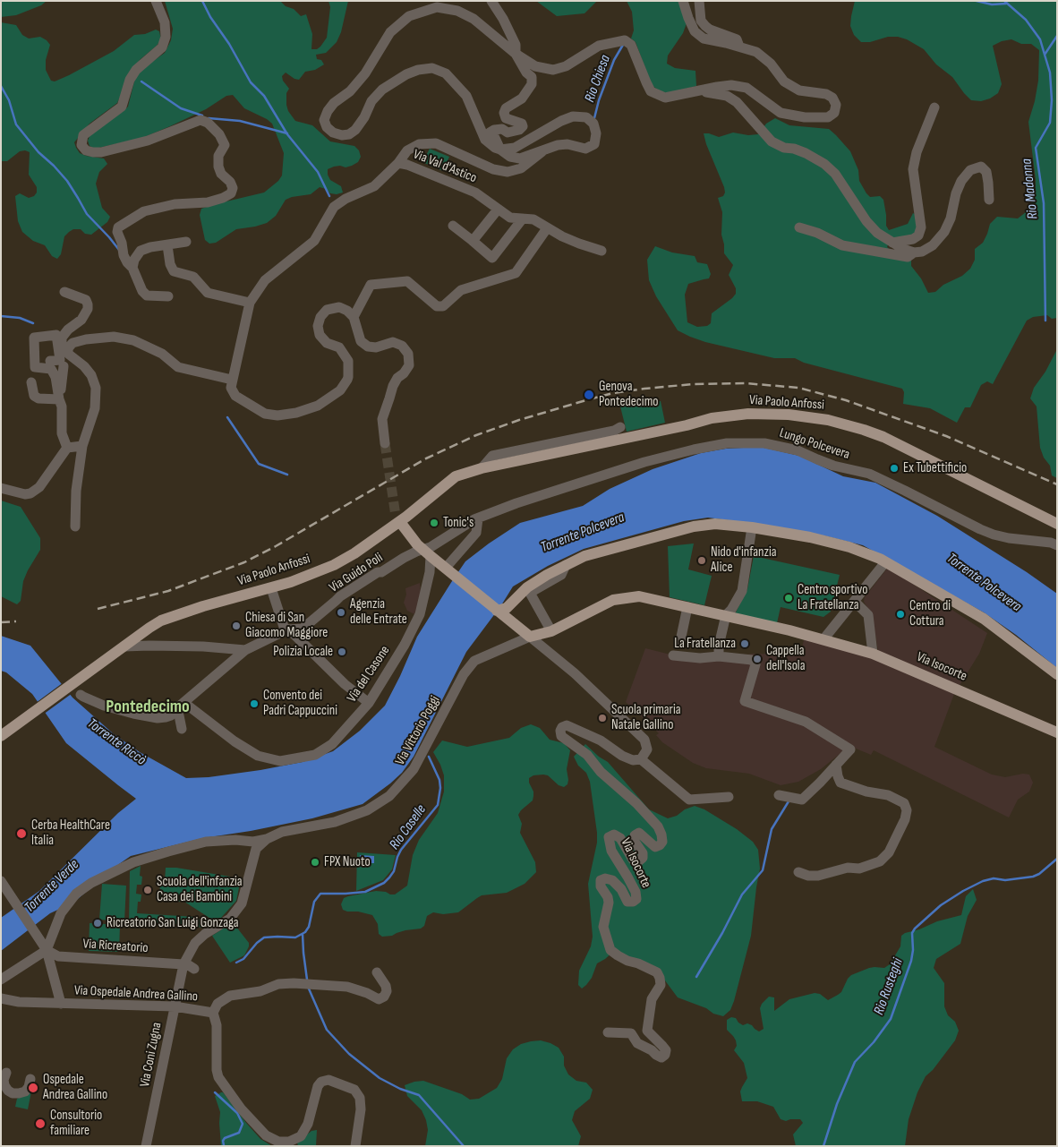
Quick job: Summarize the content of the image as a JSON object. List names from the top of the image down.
{
  "streets": {
    "main road": ["Via Paolo Anfossi", "Via Isocorte"],
    "street": [
      "Via Val d'Astico",
      "Lungo Polcevera",
      "Via Guido Poli",
      "Via del Casone",
      "Via Vittorio Poggi",
      "Via Ricreatorio",
      "Via Ospedale Andrea Gallino",
      "Via Coni Zugna"
    ]
  },
  "crossings": [
    ["Via Paolo Anfossi", "Via Guido Poli"],
    ["Lungo Polcevera", "Via Guido Poli"],
    ["Lungo Polcevera", "Via del Casone"],
    ["Via Guido Poli", "Via del Casone"],
    ["Via Isocorte", "Via Vittorio Poggi"],
    ["Via Vittorio Poggi", "Via Ricreatorio"],
    ["Via Vittorio Poggi", "Via Ospedale Andrea Gallino"],
    ["Via Vittorio Poggi", "Via Coni Zugna"],
    ["Via Ricreatorio", "Via Ospedale Andrea Gallino"],
    ["Via Ricreatorio", "Via Coni Zugna"],
    ["Via Ospedale Andrea Gallino", "Via Coni Zugna"]
  ],
  "districts": ["Pontedecimo"],
  "water": [
    "Rio Chiesa",
    "Rio Madonna",
    "Torrente Polcevera",
    "Torrente Riccò",
    "Rio Caselle",
    "Torrente Verde",
    "Rio Rusteghi"
  ],
  "places": [
    "Genova Pontedecimo",
    "Ex Tubettificio",
    "Tonic's",
    "Nido d'infanzia Alice",
    "Centro sportivo La Fratellanza",
    "Agenzia delle Entrate",
    "Centro di Cottura",
    "Chiesa di San Giacomo Maggiore",
    "La Fratellanza",
    "Polizia Locale",
    "Cappella dell'Isola",
    "Convento dei Padri Cappuccini",
    "Scuola primaria Natale Gallino",
    "Cerba HealthCare Italia",
    "FPX Nuoto",
    "Scuola dell'infanzia Casa dei Bambini",
    "Ricreatorio San Luigi Gonzaga",
    "Ospedale Andrea Gallino",
    "Consultorio familiare"
  ]
}
